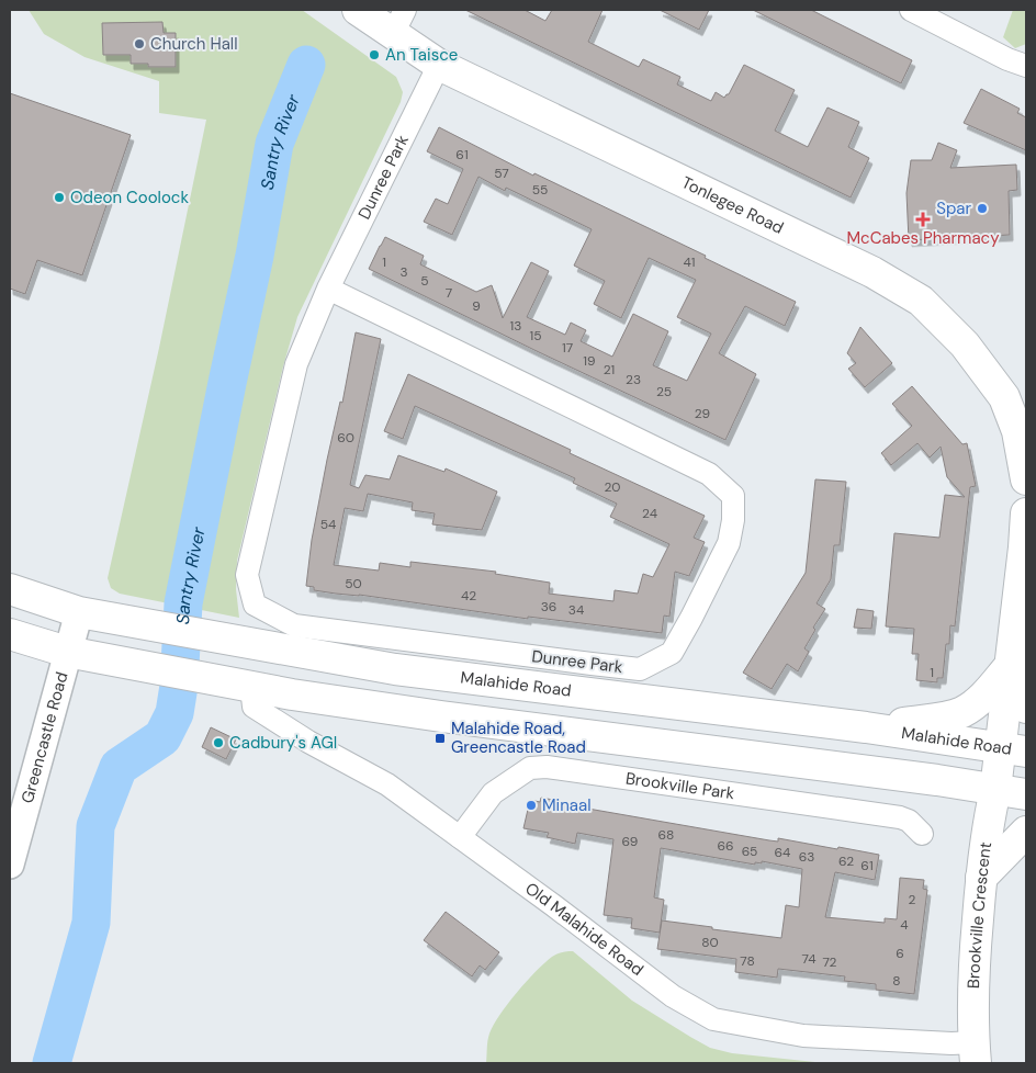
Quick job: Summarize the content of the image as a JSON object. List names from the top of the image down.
{
  "streets": {
    "main road": ["Tonlegee Road", "Malahide Road", "Brookville Crescent"],
    "street": [
      "Dunree Park",
      "Greencastle Road",
      "Brookville Park",
      "Old Malahide Road"
    ]
  },
  "crossings": [
    ["Dunree Park", "Tonlegee Road"],
    ["Malahide Road", "Greencastle Road"],
    ["Brookville Park", "Old Malahide Road"],
    ["Brookville Crescent", "Old Malahide Road"]
  ],
  "water": ["Santry River"],
  "places": {
    "other": [
      "Church Hall",
      "An Taisce",
      "Odeon Coolock",
      "Spar",
      "Cadbury's AGI",
      "Minaal"
    ],
    "health": ["McCabes Pharmacy"],
    "transit": ["Malahide Road, Greencastle Road"]
  },
  "house_numbers": [
    "61",
    "57",
    "55",
    "1",
    "41",
    "3",
    "5",
    "7",
    "9",
    "13",
    "15",
    "17",
    "19",
    "21",
    "23",
    "25",
    "29",
    "60",
    "20",
    "24",
    "54",
    "50",
    "42",
    "36",
    "34",
    "1",
    "68",
    "69",
    "66",
    "65",
    "64",
    "63",
    "62",
    "61",
    "2",
    "4",
    "80",
    "6",
    "74",
    "78",
    "72",
    "8"
  ]
}
